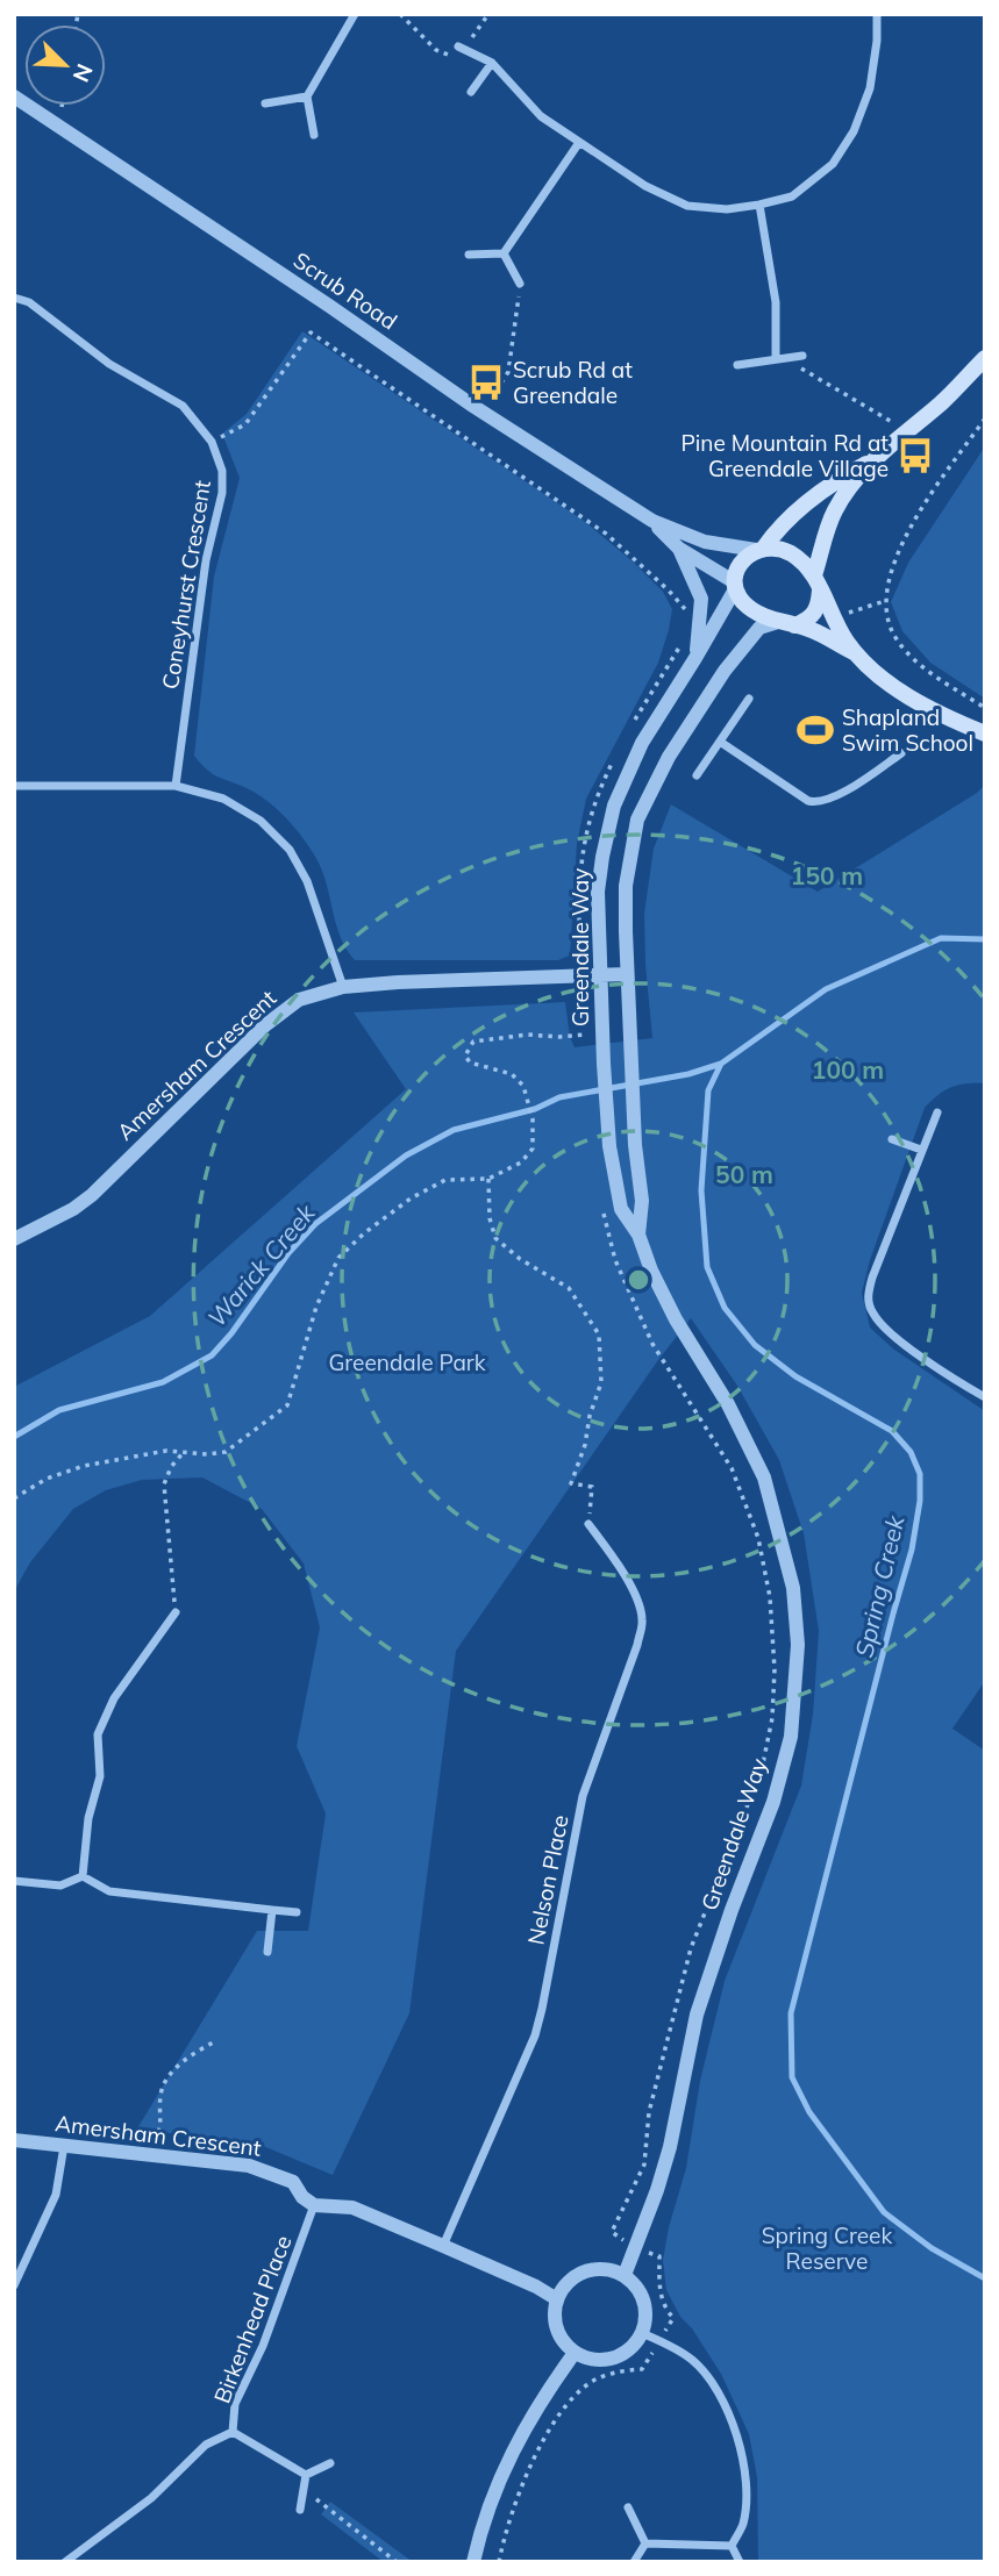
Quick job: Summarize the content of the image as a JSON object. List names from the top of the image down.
{
  "streets": {
    "street": [
      "Scrub Road",
      "Coneyhurst Crescent",
      "Greendale Way",
      "Amersham Crescent",
      "Nelson Place",
      "Birkenhead Place"
    ]
  },
  "crossings": [
    ["Scrub Road", "Greendale Way"],
    ["Greendale Way", "Amersham Crescent"],
    ["Amersham Crescent", "Birkenhead Place"]
  ],
  "water": ["Warick Creek", "Spring Creek"],
  "parks": ["Greendale Park", "Spring Creek Reserve"],
  "places": {
    "bus stop": ["Scrub Rd at Greendale", "Pine Mountain Rd at Greendale Village"],
    "sports": ["Shapland Swim School"]
  },
  "north": "bottom right",
  "rings": ["150 m", "100 m", "50 m"]
}
